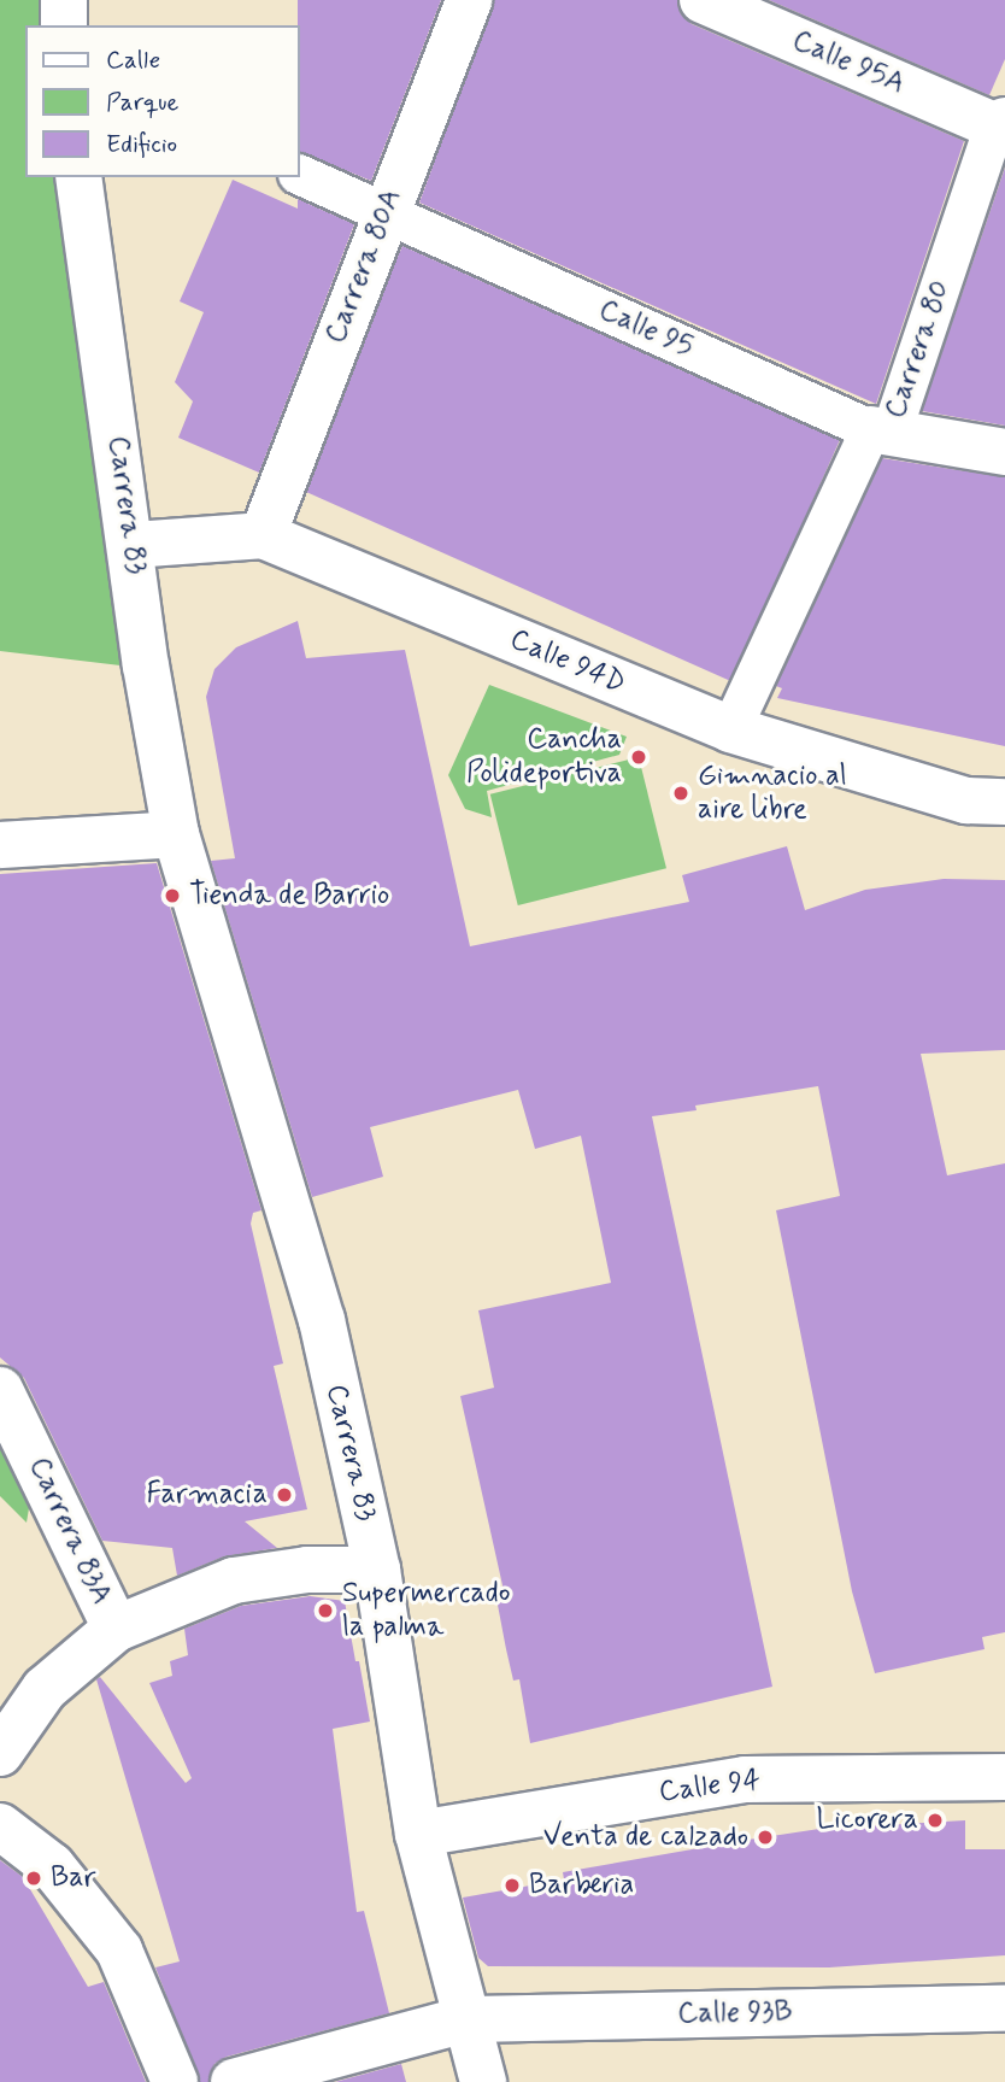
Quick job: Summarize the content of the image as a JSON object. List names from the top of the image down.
{
  "streets": {
    "street": [
      "Calle 95A",
      "Carrera 80A",
      "Calle 95",
      "Carrera 80",
      "Carrera 83",
      "Calle 94D",
      "Carrera 83A",
      "Calle 94",
      "Calle 93B"
    ]
  },
  "crossings": [
    ["Calle 95A", "Carrera 80"],
    ["Carrera 80A", "Calle 95"],
    ["Carrera 80A", "Calle 94D"],
    ["Calle 95", "Carrera 80"],
    ["Carrera 80", "Calle 94D"],
    ["Carrera 83", "Calle 94D"],
    ["Carrera 83", "Calle 94"],
    ["Carrera 83", "Calle 93B"]
  ],
  "places": [
    "Cancha Polideportiva",
    "Gimnacio al aire libre",
    "Tienda de Barrio",
    "Farmacia",
    "Supermercado la palma",
    "Licorera",
    "Venta de calzado",
    "Bar",
    "Barberia"
  ],
  "legend": ["Calle", "Parque", "Edificio"]
}
